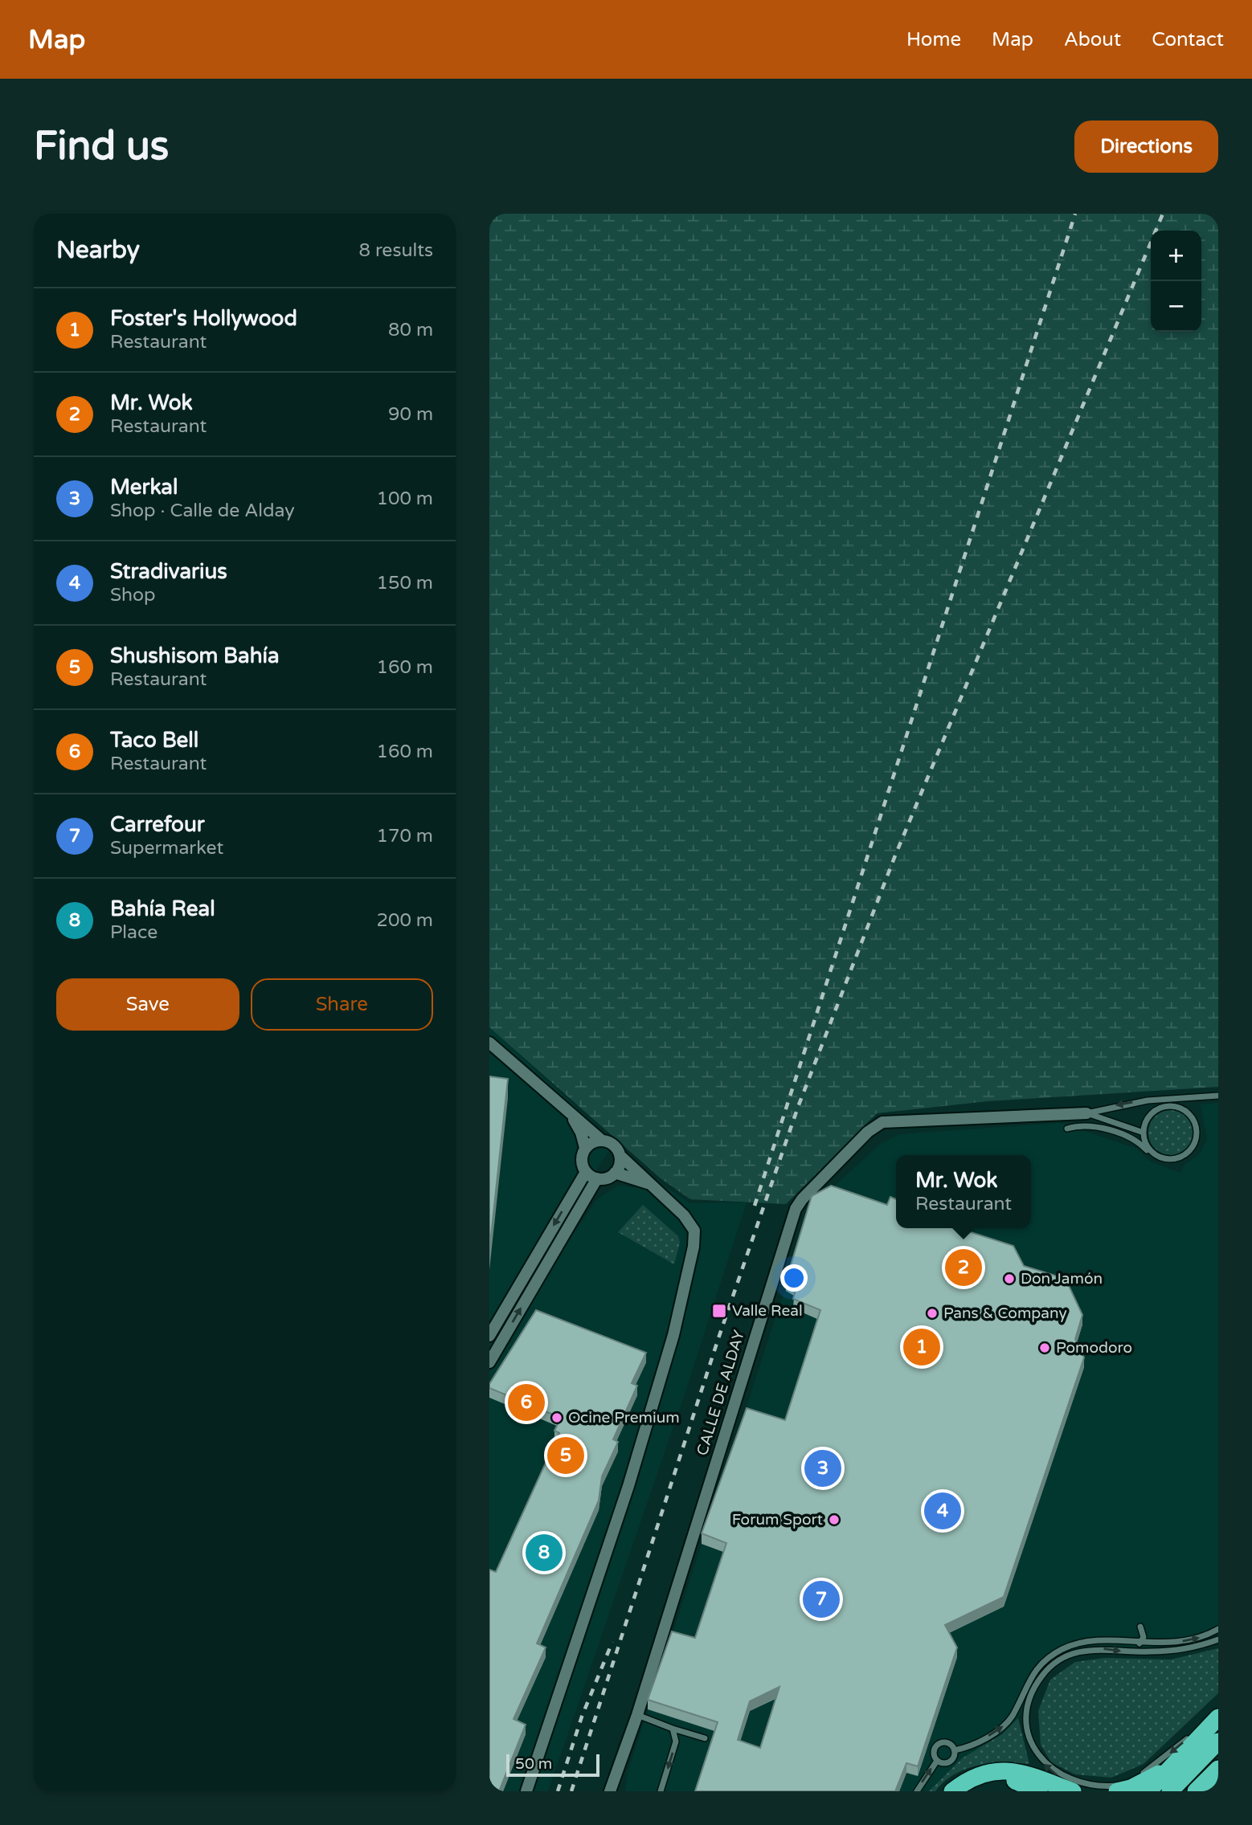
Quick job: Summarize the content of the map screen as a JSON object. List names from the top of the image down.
{
  "streets": {
    "street": ["CALLE DE ALDAY"]
  },
  "places": {
    "other": [
      "Don Jamón",
      "Pans & Company",
      "Pomodoro",
      "Ocine Premium",
      "Forum Sport"
    ],
    "transit": ["Valle Real"]
  },
  "scale_bar": "50 m",
  "page": {
    "header": "Map",
    "nav": [
      "Home",
      "Map",
      "About",
      "Contact"
    ],
    "buttons": [
      "Directions",
      ["Save", "Share"]
    ],
    "title": "Find us",
    "heading": ["Nearby", "8 results"],
    "map_buttons": ["+", "−"],
    "list": [
      {
        "mark": "1",
        "name": "Foster's Hollywood",
        "note": "Restaurant",
        "value": "80 m"
      },
      {
        "mark": "2",
        "name": "Mr. Wok",
        "note": "Restaurant",
        "value": "90 m"
      },
      {
        "mark": "3",
        "name": "Merkal",
        "note": "Shop · Calle de Alday",
        "value": "100 m"
      },
      {
        "mark": "4",
        "name": "Stradivarius",
        "note": "Shop",
        "value": "150 m"
      },
      {
        "mark": "5",
        "name": "Shushisom Bahía",
        "note": "Restaurant",
        "value": "160 m"
      },
      {
        "mark": "6",
        "name": "Taco Bell",
        "note": "Restaurant",
        "value": "160 m"
      },
      {
        "mark": "7",
        "name": "Carrefour",
        "note": "Supermarket",
        "value": "170 m"
      },
      {
        "mark": "8",
        "name": "Bahía Real",
        "note": "Place",
        "value": "200 m"
      }
    ],
    "popup": ["Mr. Wok", "Restaurant"],
    "pins": [
      "2",
      "1",
      "6",
      "5",
      "3",
      "4",
      "8",
      "7"
    ],
    "scale": "50 m"
  }
}
